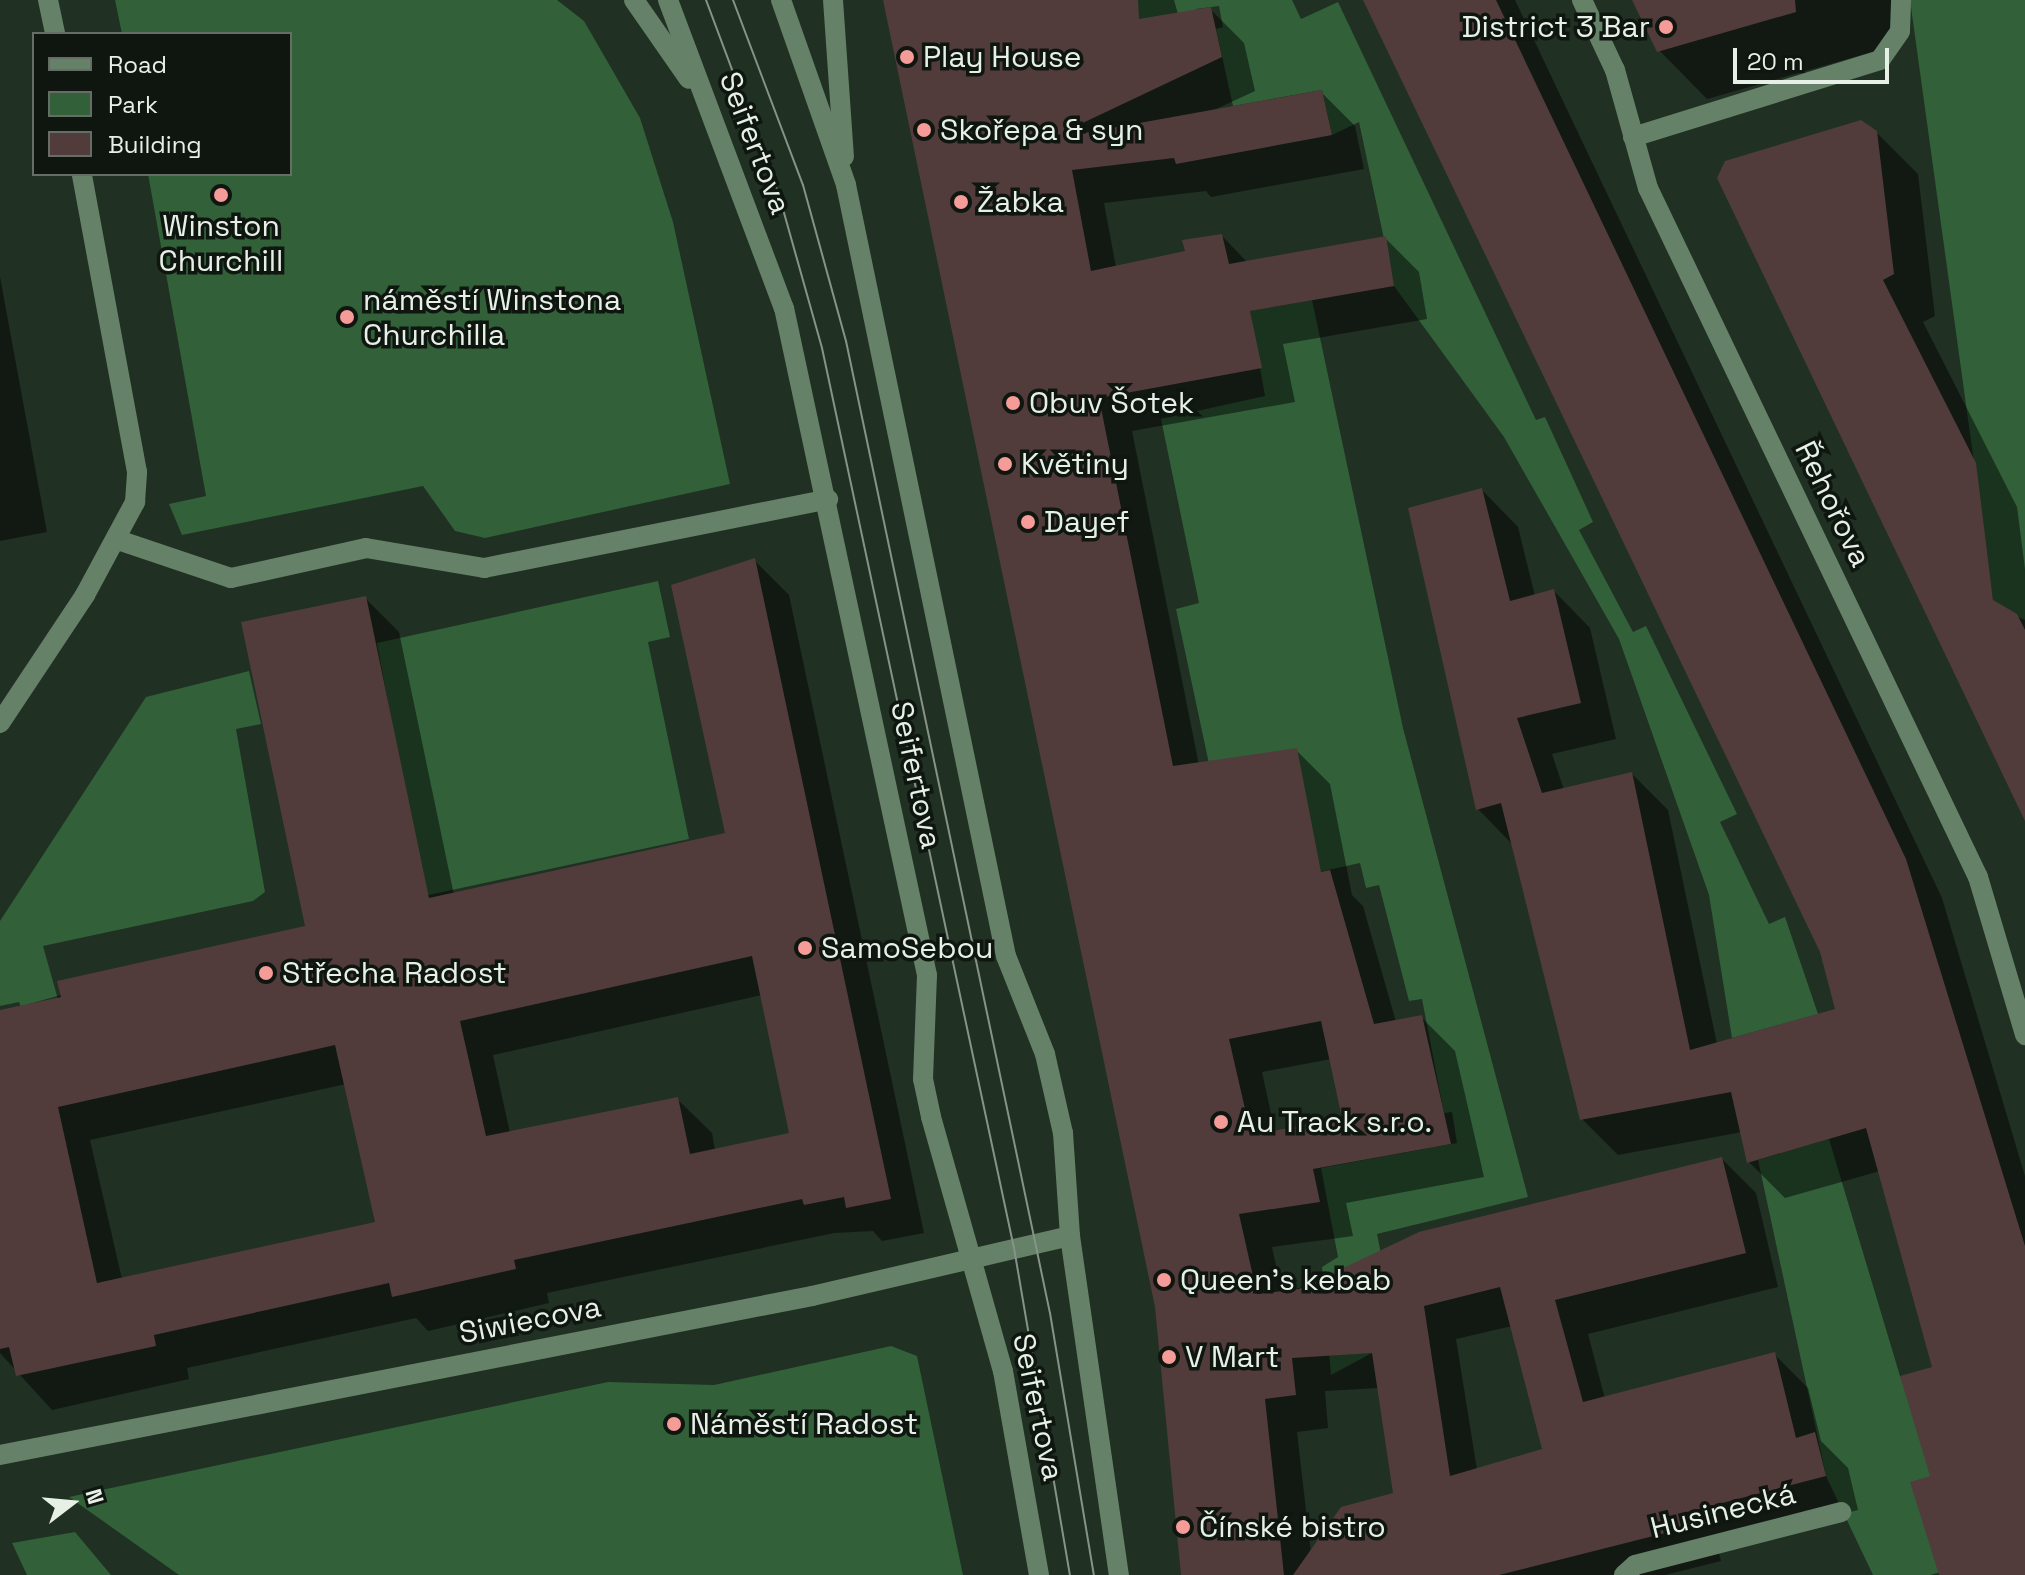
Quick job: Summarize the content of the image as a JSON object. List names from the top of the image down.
{
  "streets": {
    "street": [
      "Seifertova",
      "Řehořova",
      "Siwiecova",
      "Husinecká"
    ]
  },
  "crossings": [
    ["Seifertova", "Siwiecova"]
  ],
  "places": [
    "District 3 Bar",
    "Play House",
    "Skořepa & syn",
    "Winston Churchill",
    "Žabka",
    "náměstí Winstona Churchilla",
    "Obuv Šotek",
    "Květiny",
    "Dayef",
    "SamoSebou",
    "Střecha Radost",
    "Au Track s.r.o.",
    "Queen's kebab",
    "V Mart",
    "Náměstí Radost",
    "Čínské bistro"
  ],
  "legend": ["Road", "Park", "Building"],
  "scale_bar": "20 m",
  "north": "right"
}
